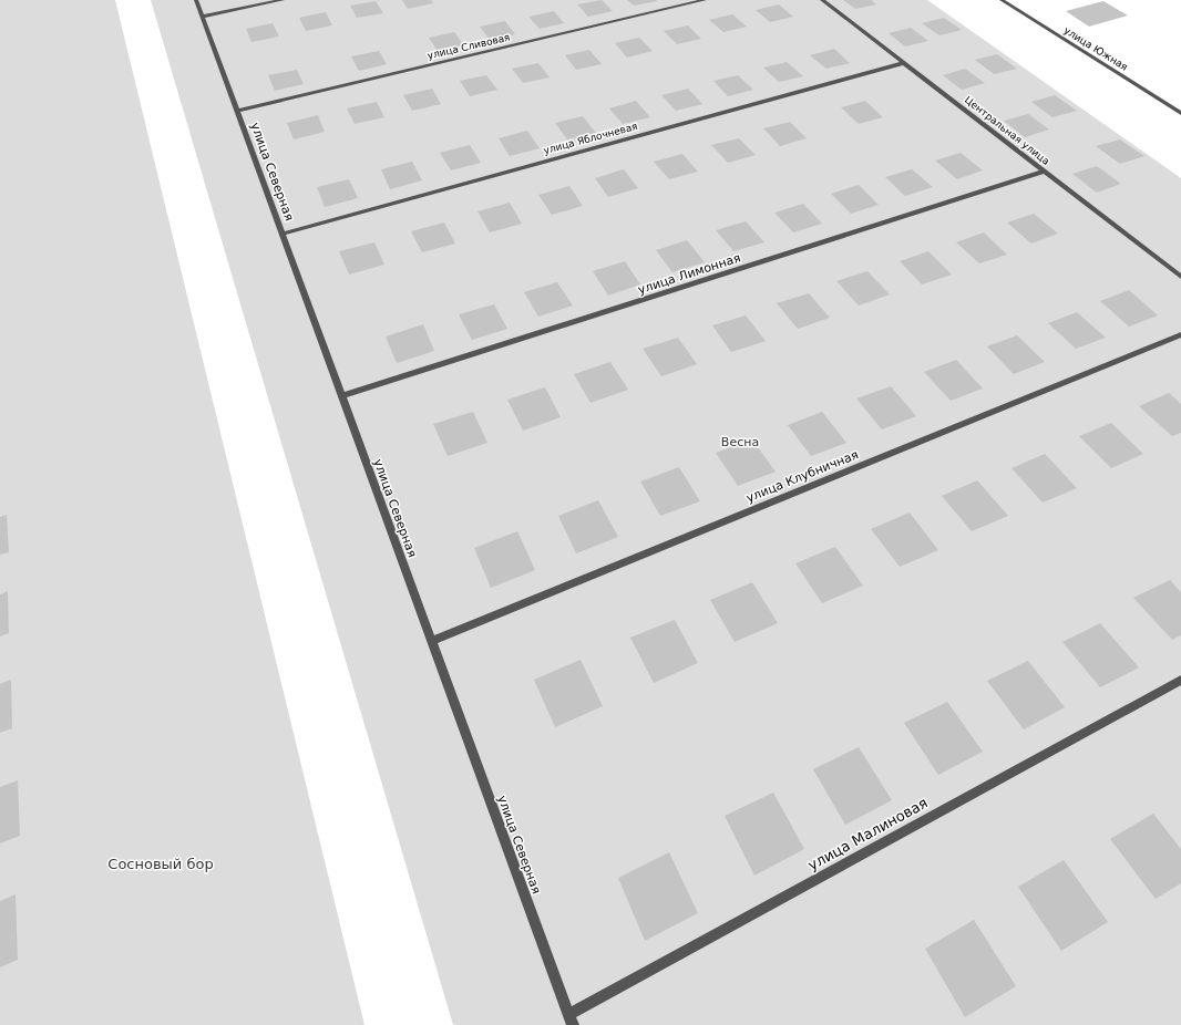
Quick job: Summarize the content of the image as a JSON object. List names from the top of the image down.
{
  "streets": {
    "street": [
      "улица Сливовая",
      "улица Южная",
      "Центральная улица",
      "улица Яблочневая",
      "улица Северная",
      "улица Лимонная",
      "улица Клубничная",
      "улица Малиновая"
    ]
  },
  "crossings": [
    ["улица Сливовая", "улица Северная"],
    ["Центральная улица", "улица Яблочневая"],
    ["Центральная улица", "улица Лимонная"],
    ["улица Яблочневая", "улица Северная"],
    ["улица Северная", "улица Лимонная"],
    ["улица Северная", "улица Клубничная"],
    ["улица Северная", "улица Малиновая"]
  ],
  "parks": ["Весна", "Сосновый бор"]
}
